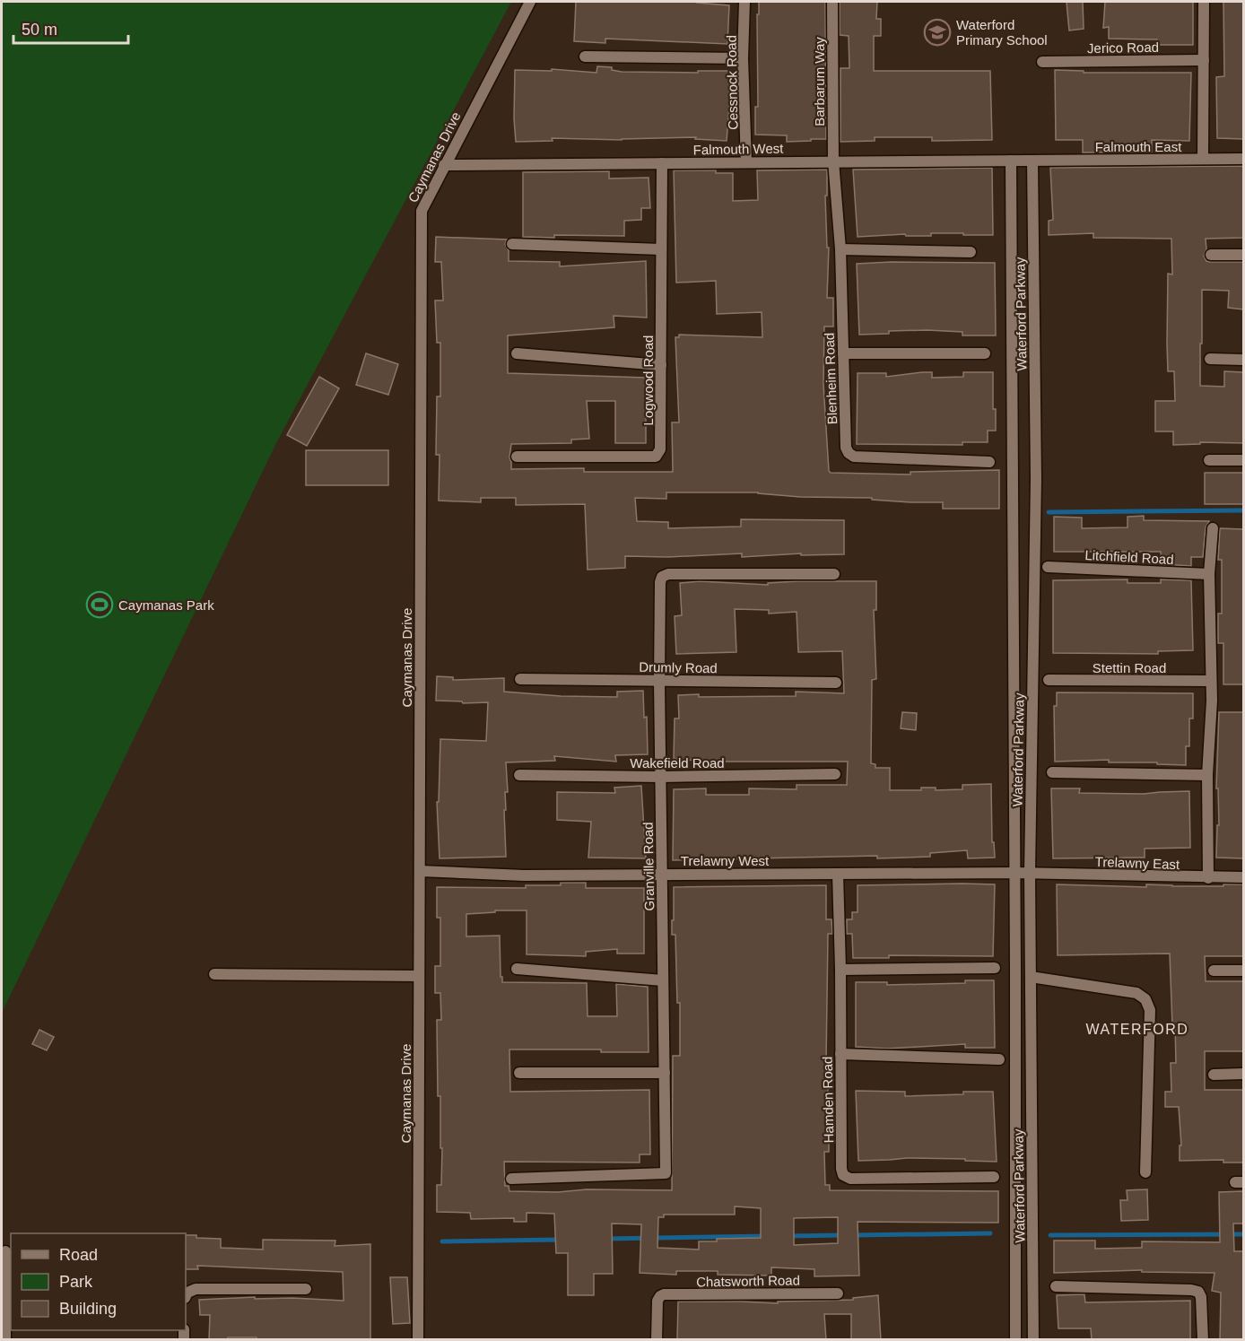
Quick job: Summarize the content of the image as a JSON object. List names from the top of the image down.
{
  "streets": {
    "street": [
      "Jerico Road",
      "Barbarum Way",
      "Cessnock Road",
      "Falmouth East",
      "Falmouth West",
      "Caymanas Drive",
      "Waterford Parkway",
      "Blenheim Road",
      "Logwood Road",
      "Litchfield Road",
      "Drumly Road",
      "Stettin Road",
      "Wakefield Road",
      "Trelawny West",
      "Trelawny East",
      "Granville Road",
      "Hamden Road",
      "Chatsworth Road"
    ]
  },
  "crossings": [
    ["Barbarum Way", "Falmouth West"],
    ["Barbarum Way", "Blenheim Road"],
    ["Cessnock Road", "Falmouth West"],
    ["Falmouth East", "Falmouth West"],
    ["Falmouth East", "Waterford Parkway"],
    ["Falmouth West", "Caymanas Drive"],
    ["Falmouth West", "Waterford Parkway"],
    ["Falmouth West", "Blenheim Road"],
    ["Falmouth West", "Logwood Road"],
    ["Caymanas Drive", "Trelawny West"],
    ["Waterford Parkway", "Trelawny West"],
    ["Waterford Parkway", "Trelawny East"],
    ["Drumly Road", "Granville Road"],
    ["Wakefield Road", "Granville Road"],
    ["Trelawny West", "Trelawny East"],
    ["Trelawny West", "Granville Road"],
    ["Trelawny West", "Hamden Road"]
  ],
  "districts": ["WATERFORD"],
  "places": {
    "school or university": ["Waterford Primary School"],
    "sports": ["Caymanas Park"]
  },
  "legend": ["Road", "Park", "Building"],
  "scale_bar": "50 m"
}
